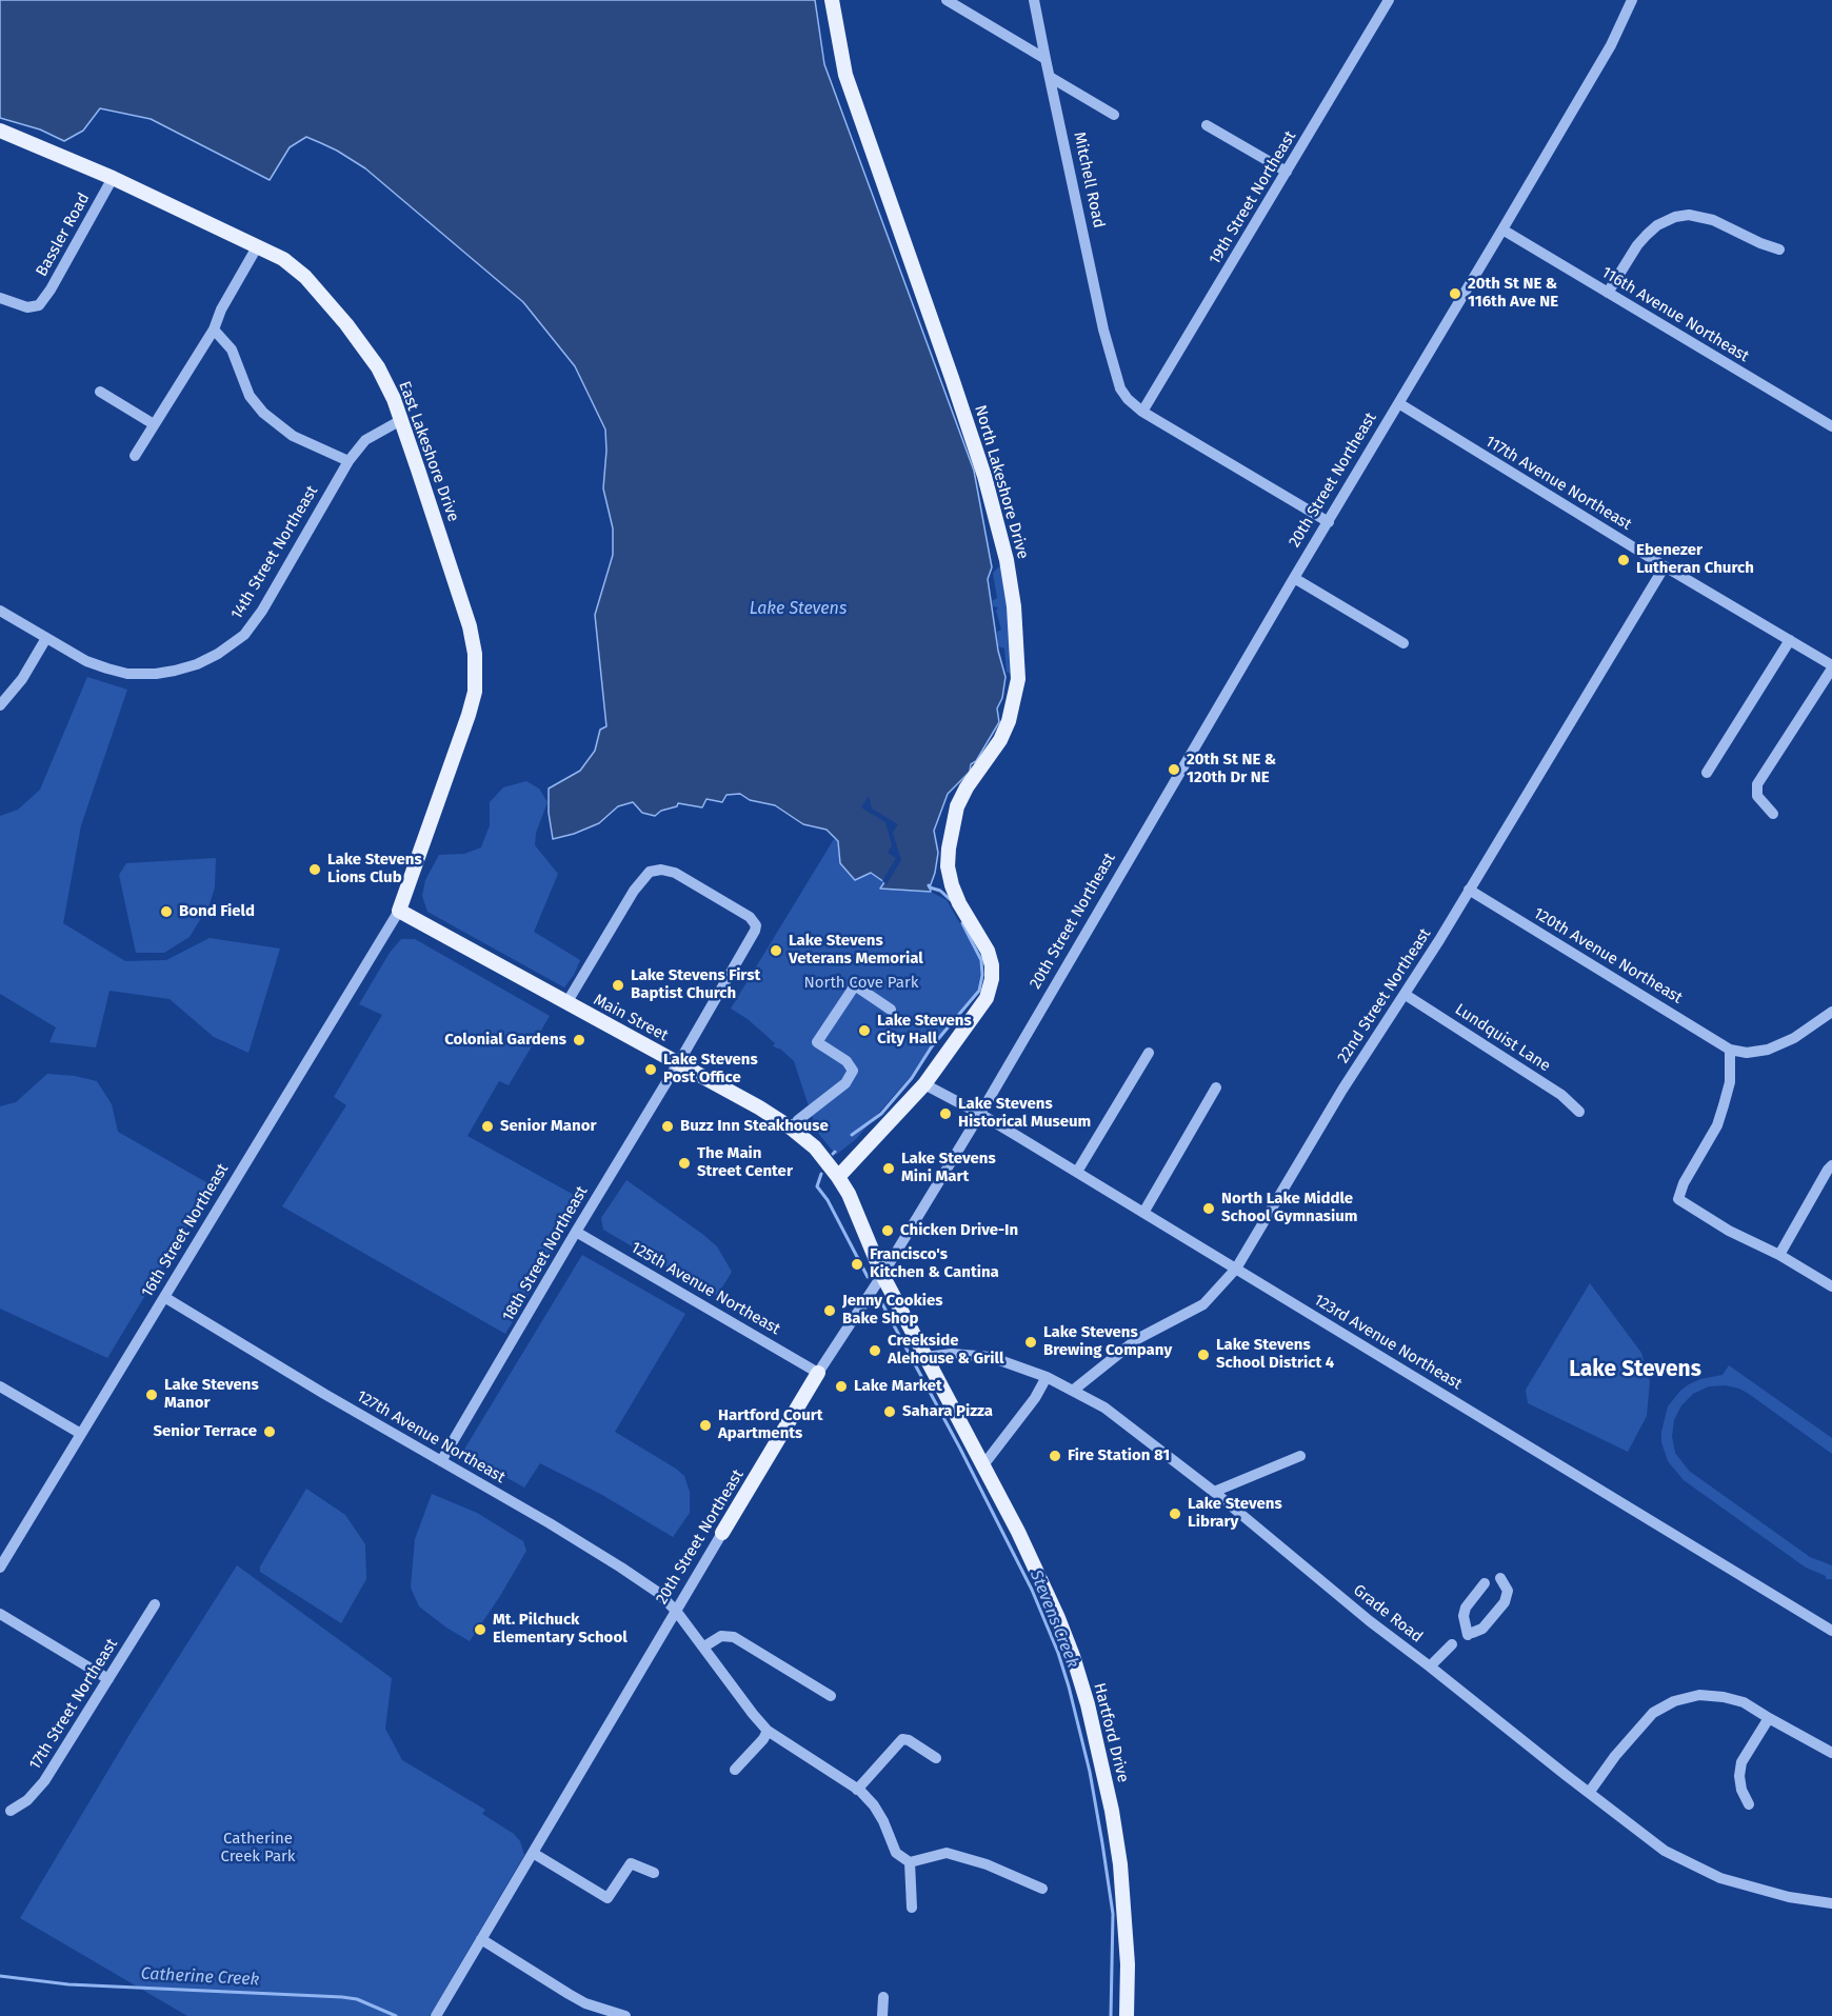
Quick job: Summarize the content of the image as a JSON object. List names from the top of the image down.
{
  "streets": {
    "main road": [
      "East Lakeshore Drive",
      "20th Street Northeast",
      "North Lakeshore Drive",
      "Main Street",
      "Hartford Drive"
    ],
    "street": [
      "Mitchell Road",
      "19th Street Northeast",
      "Bassler Road",
      "116th Avenue Northeast",
      "117th Avenue Northeast",
      "14th Street Northeast",
      "120th Avenue Northeast",
      "22nd Street Northeast",
      "Lundquist Lane",
      "16th Street Northeast",
      "18th Street Northeast",
      "125th Avenue Northeast",
      "123rd Avenue Northeast",
      "127th Avenue Northeast",
      "Grade Road",
      "17th Street Northeast"
    ]
  },
  "crossings": [
    ["Mitchell Road", "19th Street Northeast"],
    ["Mitchell Road", "20th Street Northeast"],
    ["Bassler Road", "East Lakeshore Drive"],
    ["116th Avenue Northeast", "20th Street Northeast"],
    ["East Lakeshore Drive", "14th Street Northeast"],
    ["East Lakeshore Drive", "Main Street"],
    ["East Lakeshore Drive", "16th Street Northeast"],
    ["20th Street Northeast", "117th Avenue Northeast"],
    ["20th Street Northeast", "Main Street"],
    ["20th Street Northeast", "125th Avenue Northeast"],
    ["20th Street Northeast", "123rd Avenue Northeast"],
    ["20th Street Northeast", "127th Avenue Northeast"],
    ["20th Street Northeast", "Hartford Drive"],
    ["North Lakeshore Drive", "Main Street"],
    ["North Lakeshore Drive", "123rd Avenue Northeast"],
    ["117th Avenue Northeast", "22nd Street Northeast"],
    ["120th Avenue Northeast", "22nd Street Northeast"],
    ["22nd Street Northeast", "Lundquist Lane"],
    ["22nd Street Northeast", "123rd Avenue Northeast"],
    ["22nd Street Northeast", "Grade Road"],
    ["Main Street", "16th Street Northeast"],
    ["Main Street", "18th Street Northeast"],
    ["Main Street", "Hartford Drive"],
    ["16th Street Northeast", "127th Avenue Northeast"],
    ["18th Street Northeast", "125th Avenue Northeast"],
    ["18th Street Northeast", "127th Avenue Northeast"],
    ["Grade Road", "Hartford Drive"]
  ],
  "districts": ["Lake Stevens"],
  "water": ["Lake Stevens", "Stevens Creek", "Catherine Creek"],
  "parks": ["North Cove Park", "Catherine Creek Park"],
  "places": [
    "20th St NE & 116th Ave NE",
    "Ebenezer Lutheran Church",
    "20th St NE & 120th Dr NE",
    "Lake Stevens Lions Club",
    "Bond Field",
    "Lake Stevens Veterans Memorial",
    "Lake Stevens First Baptist Church",
    "Lake Stevens City Hall",
    "Colonial Gardens",
    "Lake Stevens Post Office",
    "Lake Stevens Historical Museum",
    "Senior Manor",
    "Buzz Inn Steakhouse",
    "The Main Street Center",
    "Lake Stevens Mini Mart",
    "North Lake Middle School Gymnasium",
    "Chicken Drive-In",
    "Francisco's Kitchen & Cantina",
    "Jenny Cookies Bake Shop",
    "Lake Stevens Brewing Company",
    "Creekside Alehouse & Grill",
    "Lake Stevens School District 4",
    "Lake Market",
    "Lake Stevens Manor",
    "Sahara Pizza",
    "Hartford Court Apartments",
    "Senior Terrace",
    "Fire Station 81",
    "Lake Stevens Library",
    "Mt. Pilchuck Elementary School"
  ]
}
